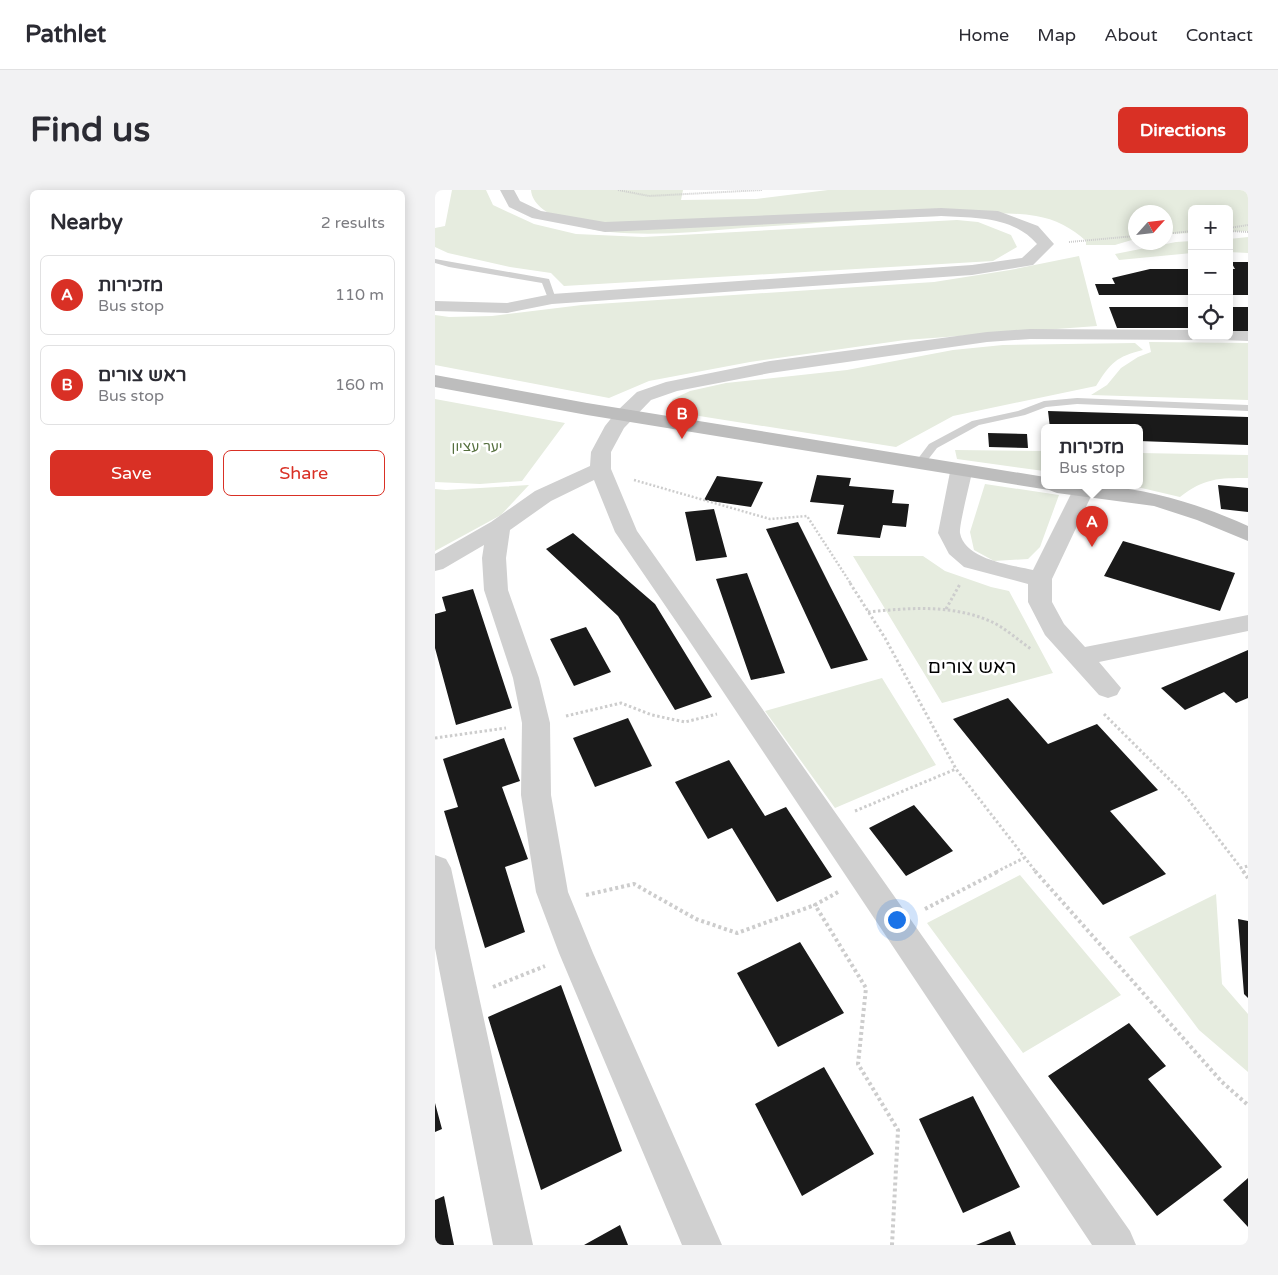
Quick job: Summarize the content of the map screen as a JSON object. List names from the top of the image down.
{
  "districts": ["ראש צורים"],
  "parks": ["יער עציון"],
  "north": "top right",
  "page": {
    "header": "Pathlet",
    "nav": [
      "Home",
      "Map",
      "About",
      "Contact"
    ],
    "buttons": [
      "Directions",
      ["Save", "Share"]
    ],
    "title": "Find us",
    "heading": ["Nearby", "2 results"],
    "map_buttons": ["+", "−"],
    "list": [
      {
        "mark": "A",
        "name": "מזכירות",
        "note": "Bus stop",
        "value": "110 m"
      },
      {
        "mark": "B",
        "name": "ראש צורים",
        "note": "Bus stop",
        "value": "160 m"
      }
    ],
    "pins": ["B", "A"],
    "popup": ["מזכירות", "Bus stop"]
  }
}
